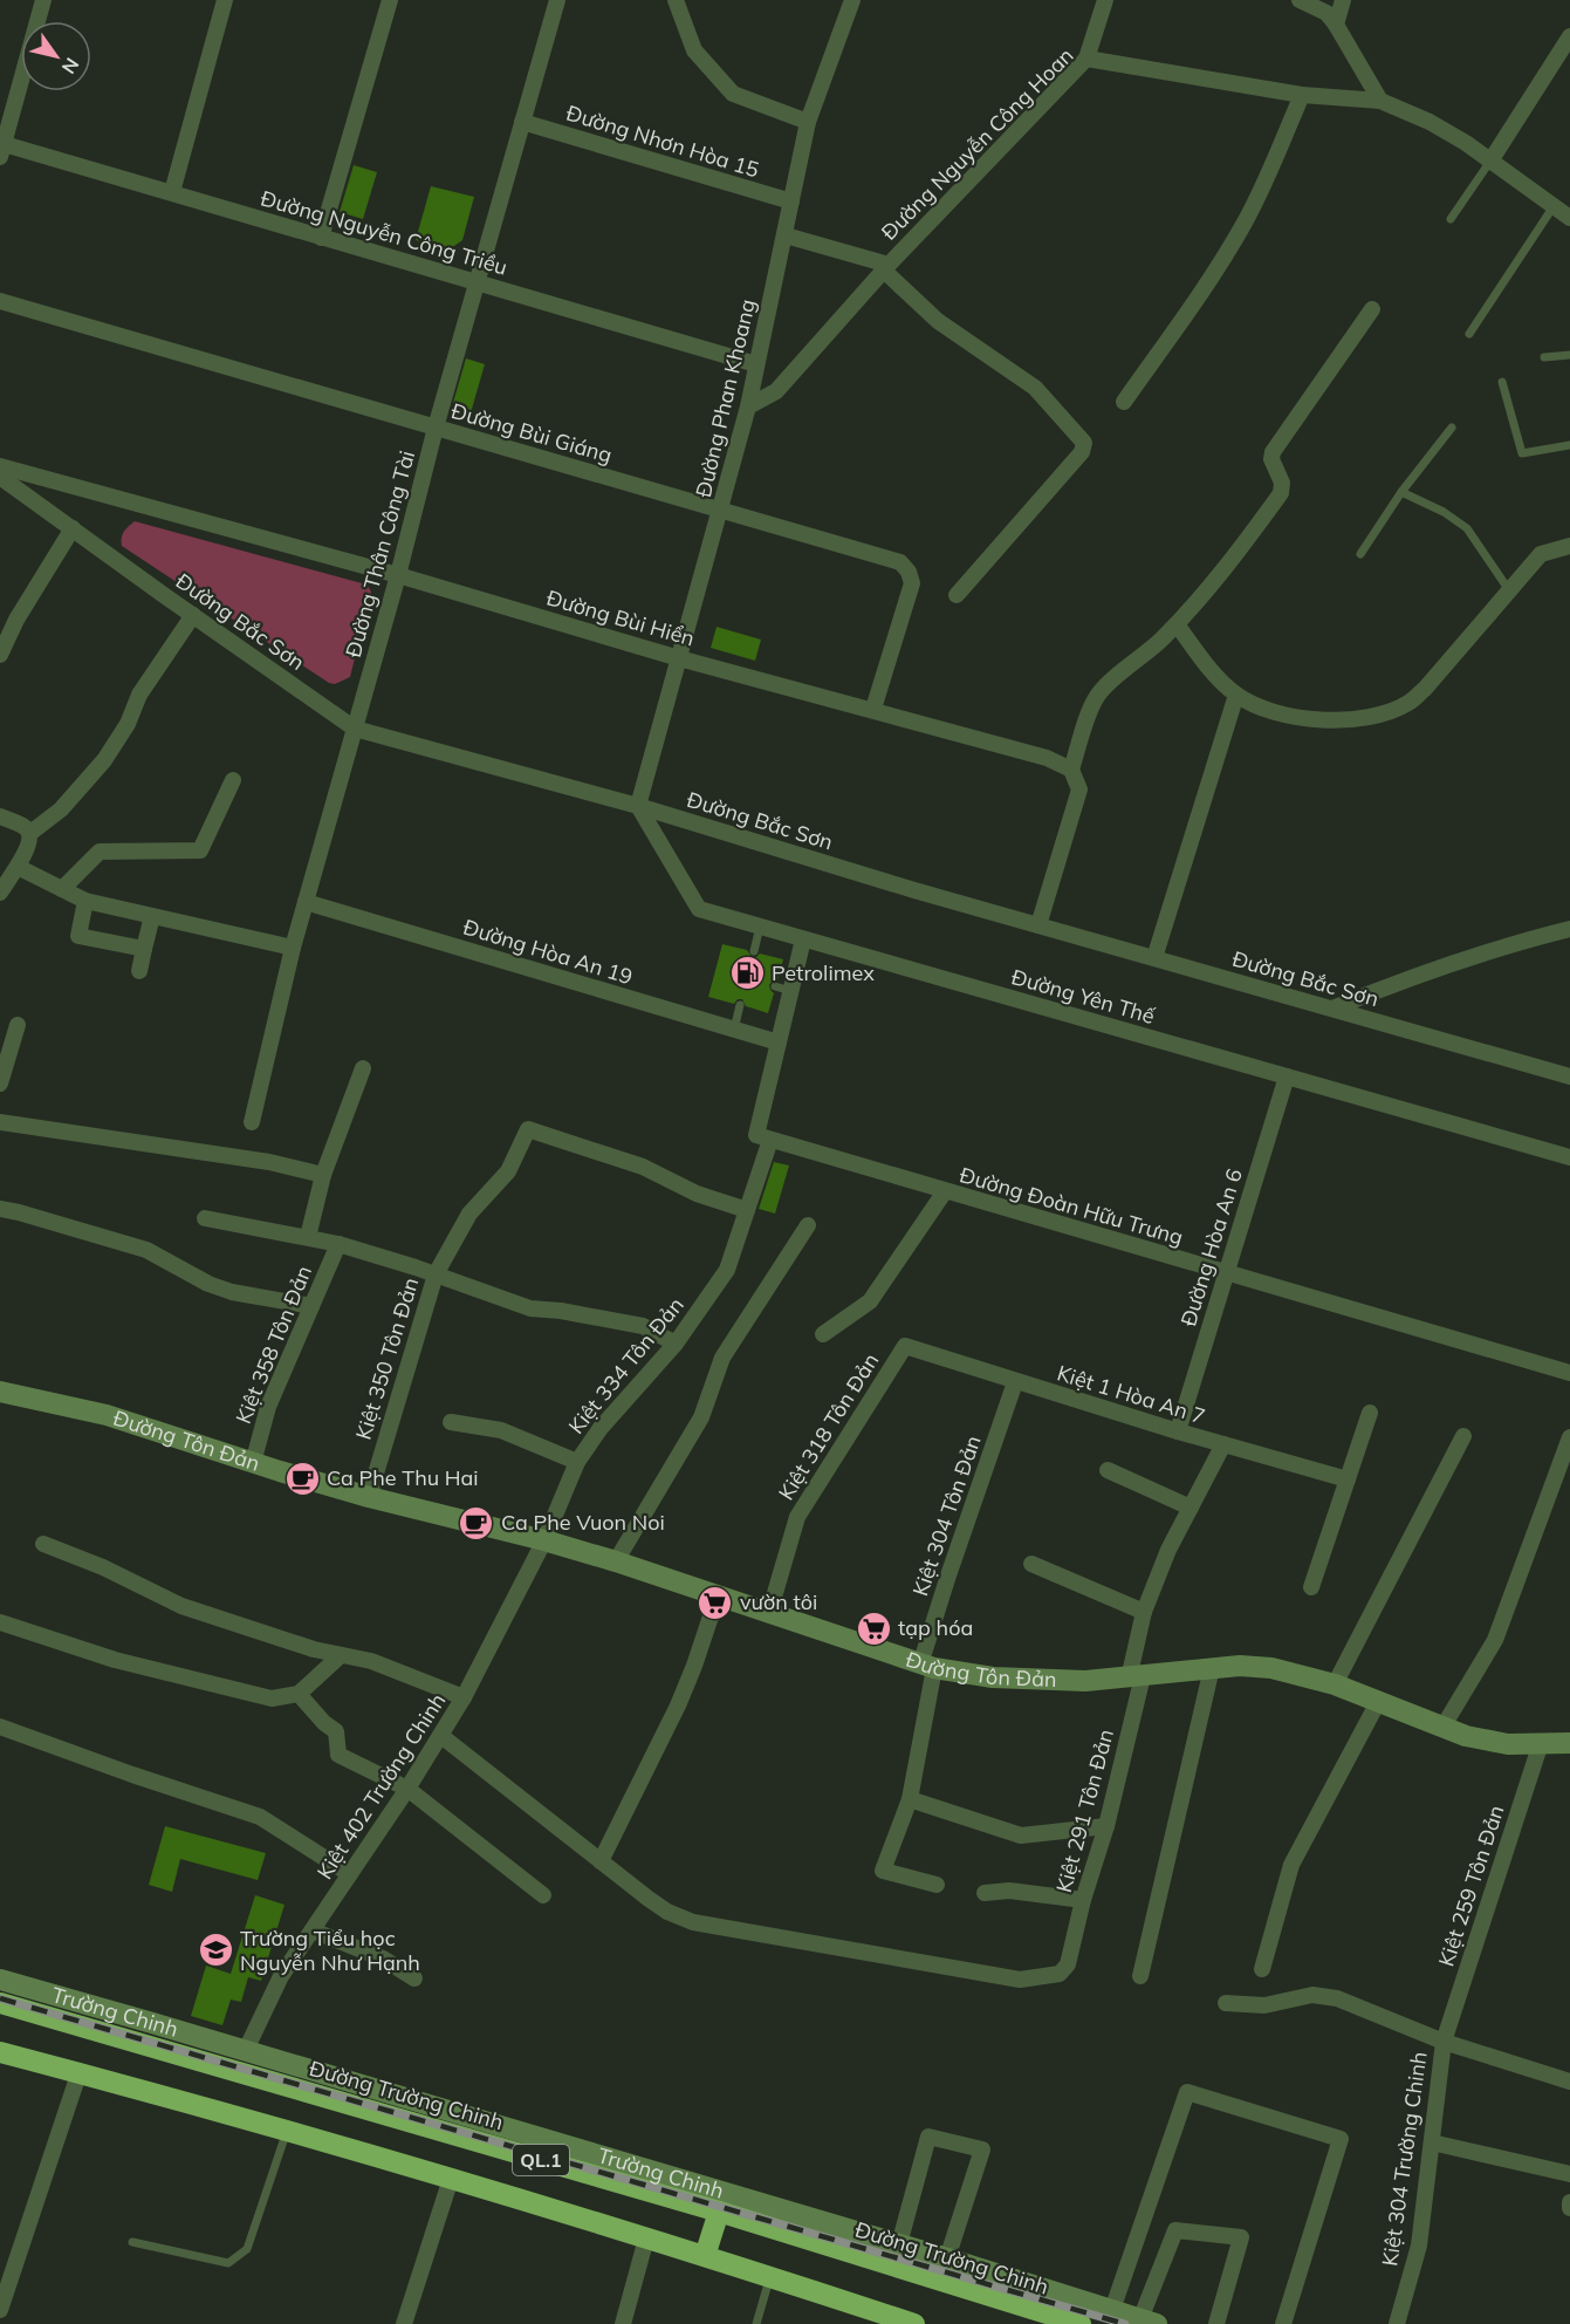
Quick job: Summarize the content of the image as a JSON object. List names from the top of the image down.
{
  "streets": {
    "highway": ["Đường Trường Chinh", "QL.1"],
    "street": [
      "Đường Nhơn Hòa 15",
      "Đường Nguyễn Công Hoan",
      "Đường Nguyễn Công Triều",
      "Đường Phan Khoang",
      "Đường Bùi Giáng",
      "Đường Thân Công Tài",
      "Đường Bùi Hiển",
      "Đường Bắc Sơn",
      "Đường Hòa An 19",
      "Đường Yên Thế",
      "Đường Đoàn Hữu Trưng",
      "Đường Hòa An 6",
      "Kiệt 358 Tôn Đản",
      "Kiệt 350 Tôn Đản",
      "Kiệt 334 Tôn Đản",
      "Kiệt 1 Hòa An 7",
      "Kiệt 318 Tôn Đản",
      "Đường Tôn Đản",
      "Kiệt 304 Tôn Đản",
      "Kiệt 402 Trường Chinh",
      "Kiệt 291 Tôn Đản",
      "Kiệt 259 Tôn Đản",
      "Trường Chinh",
      "Kiệt 304 Trường Chinh"
    ]
  },
  "crossings": [
    ["Đường Nhơn Hòa 15", "Đường Phan Khoang"],
    ["Đường Nhơn Hòa 15", "Đường Thân Công Tài"],
    ["Đường Nguyễn Công Hoan", "Đường Phan Khoang"],
    ["Đường Nguyễn Công Triều", "Đường Phan Khoang"],
    ["Đường Nguyễn Công Triều", "Đường Thân Công Tài"],
    ["Đường Phan Khoang", "Đường Bùi Giáng"],
    ["Đường Phan Khoang", "Đường Bùi Hiển"],
    ["Đường Phan Khoang", "Đường Bắc Sơn"],
    ["Đường Phan Khoang", "Đường Yên Thế"],
    ["Đường Bùi Giáng", "Đường Thân Công Tài"],
    ["Đường Bùi Giáng", "Đường Bùi Hiển"],
    ["Đường Thân Công Tài", "Đường Bùi Hiển"],
    ["Đường Thân Công Tài", "Đường Bắc Sơn"],
    ["Đường Thân Công Tài", "Đường Hòa An 19"],
    ["Đường Bắc Sơn", "Đường Yên Thế"],
    ["Đường Yên Thế", "Đường Hòa An 6"],
    ["Đường Đoàn Hữu Trưng", "Đường Hòa An 6"],
    ["Đường Đoàn Hữu Trưng", "Kiệt 334 Tôn Đản"],
    ["Đường Hòa An 6", "Kiệt 1 Hòa An 7"],
    ["Kiệt 358 Tôn Đản", "Đường Tôn Đản"],
    ["Kiệt 350 Tôn Đản", "Đường Tôn Đản"],
    ["Kiệt 334 Tôn Đản", "Đường Tôn Đản"],
    ["Kiệt 334 Tôn Đản", "Kiệt 402 Trường Chinh"],
    ["Kiệt 1 Hòa An 7", "Kiệt 318 Tôn Đản"],
    ["Kiệt 1 Hòa An 7", "Kiệt 304 Tôn Đản"],
    ["Kiệt 1 Hòa An 7", "Kiệt 291 Tôn Đản"],
    ["Kiệt 318 Tôn Đản", "Đường Tôn Đản"],
    ["Đường Tôn Đản", "Kiệt 304 Tôn Đản"],
    ["Đường Tôn Đản", "Kiệt 402 Trường Chinh"],
    ["Đường Tôn Đản", "Kiệt 291 Tôn Đản"],
    ["Đường Tôn Đản", "Kiệt 259 Tôn Đản"],
    ["Kiệt 402 Trường Chinh", "Trường Chinh"],
    ["Kiệt 259 Tôn Đản", "Kiệt 304 Trường Chinh"]
  ],
  "places": {
    "fuel station": ["Petrolimex"],
    "cafe": ["Ca Phe Thu Hai", "Ca Phe Vuon Noi"],
    "supermarket": ["vườn tôi", "tạp hóa"],
    "school or university": ["Trường Tiểu học Nguyễn Như Hạnh"]
  },
  "north": "bottom right"
}
